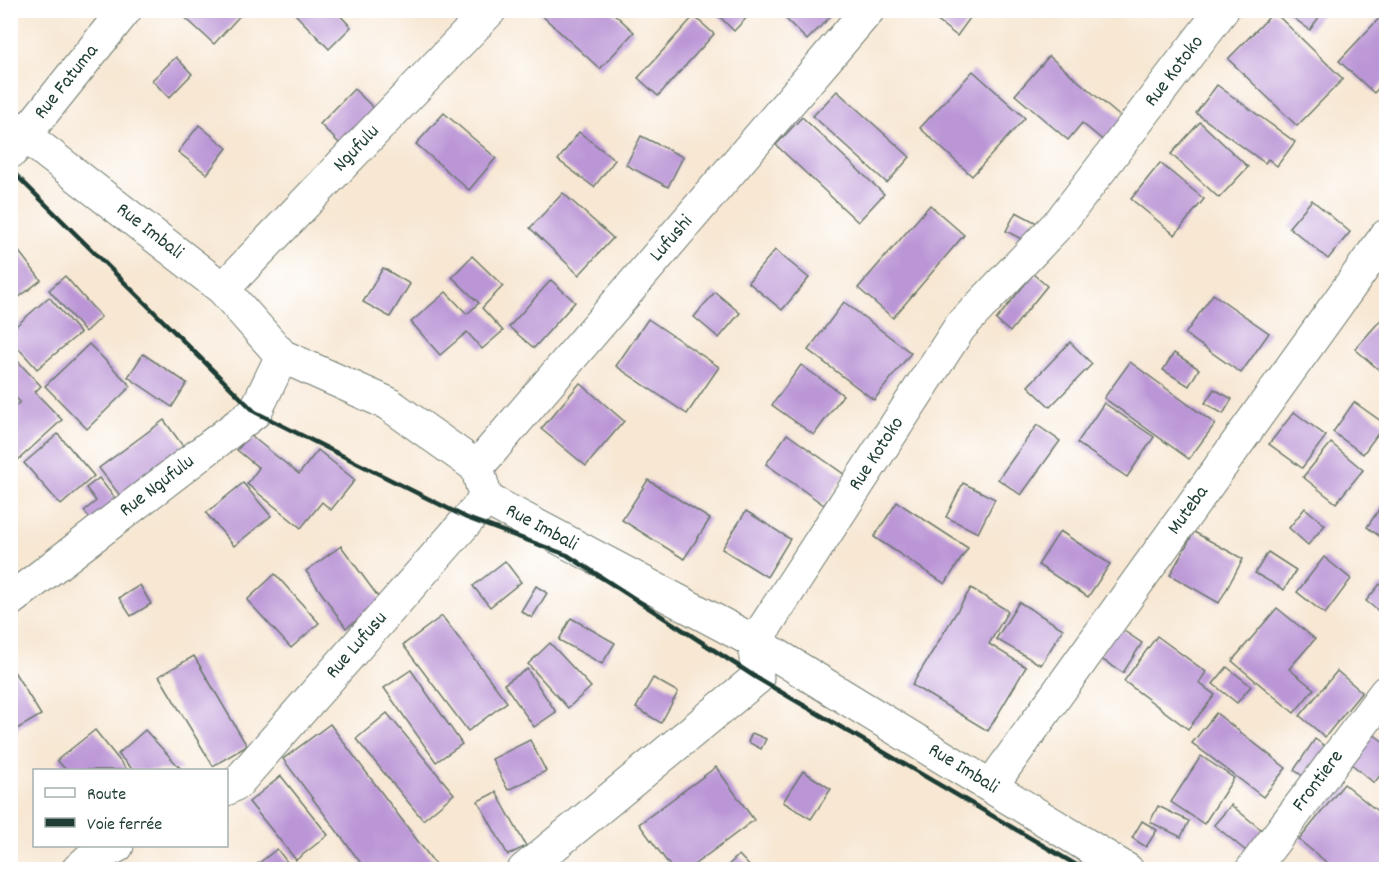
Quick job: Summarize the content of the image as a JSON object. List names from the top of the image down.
{
  "streets": {
    "street": [
      "Rue Kotoko",
      "Rue Fatuma",
      "Ngufulu",
      "Rue Imbali",
      "Lufushi",
      "Rue Ngufulu",
      "Muteba",
      "Rue Lufusu",
      "Frontiere"
    ]
  },
  "crossings": [
    ["Rue Kotoko", "Rue Imbali"],
    ["Rue Fatuma", "Rue Imbali"],
    ["Ngufulu", "Rue Imbali"],
    ["Rue Imbali", "Lufushi"],
    ["Rue Imbali", "Rue Ngufulu"],
    ["Rue Imbali", "Muteba"],
    ["Rue Imbali", "Rue Lufusu"]
  ],
  "legend": ["Route", "Voie ferrée"]
}
